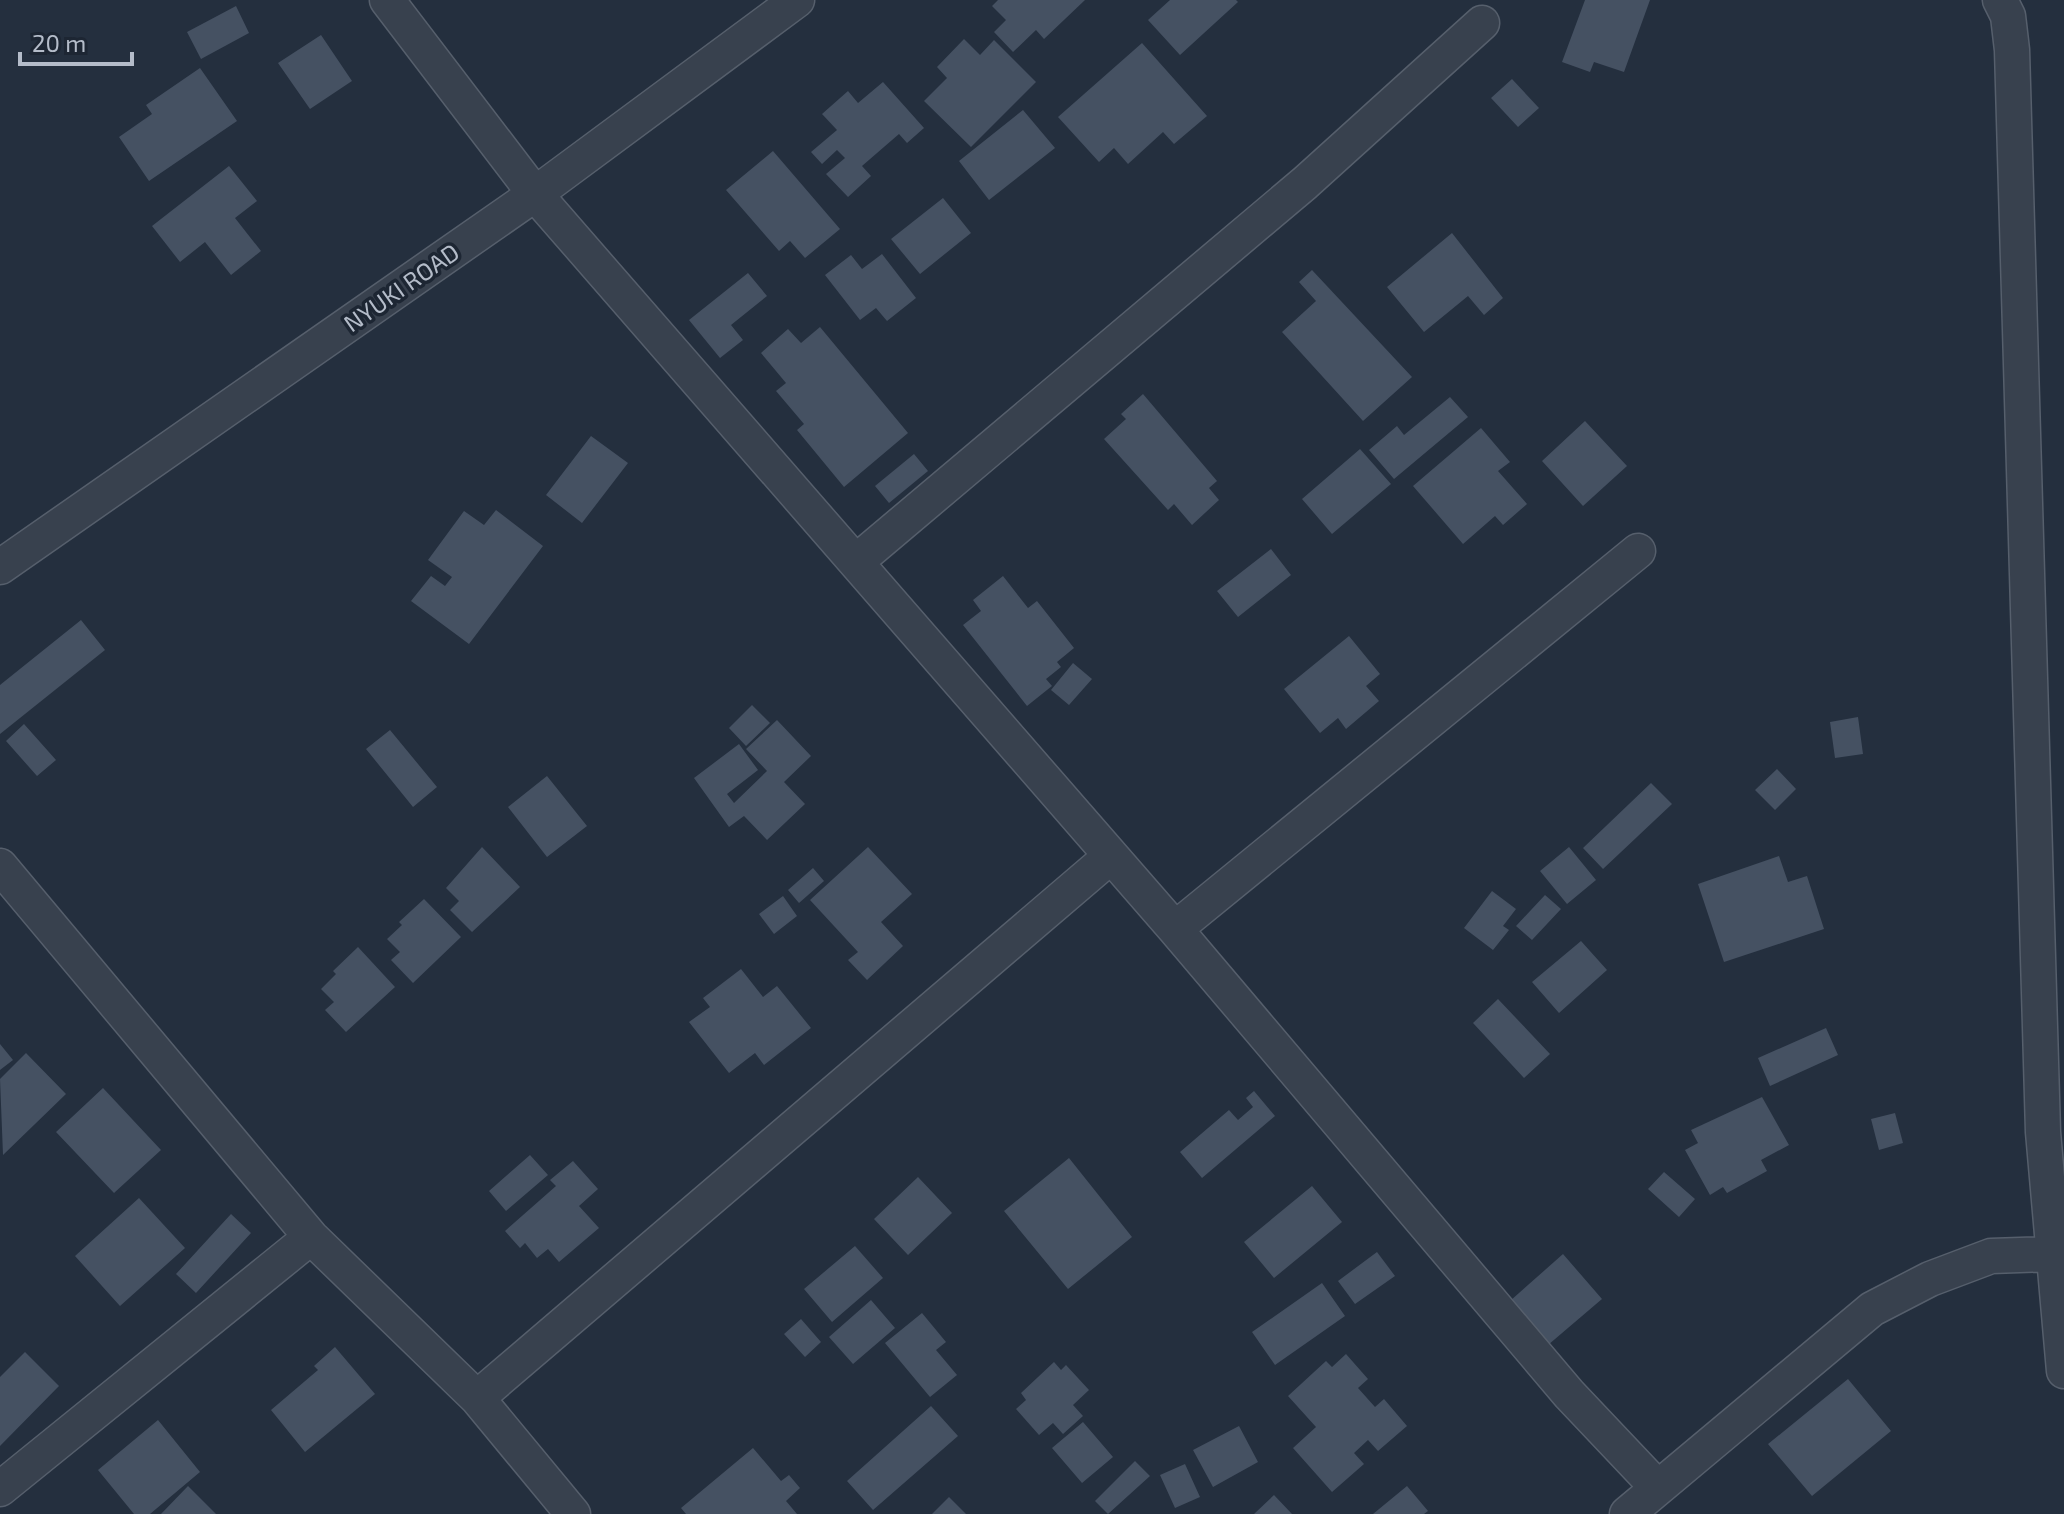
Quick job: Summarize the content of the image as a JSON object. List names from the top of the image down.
{
  "streets": {
    "street": ["NYUKI ROAD"]
  },
  "scale_bar": "20 m"
}
